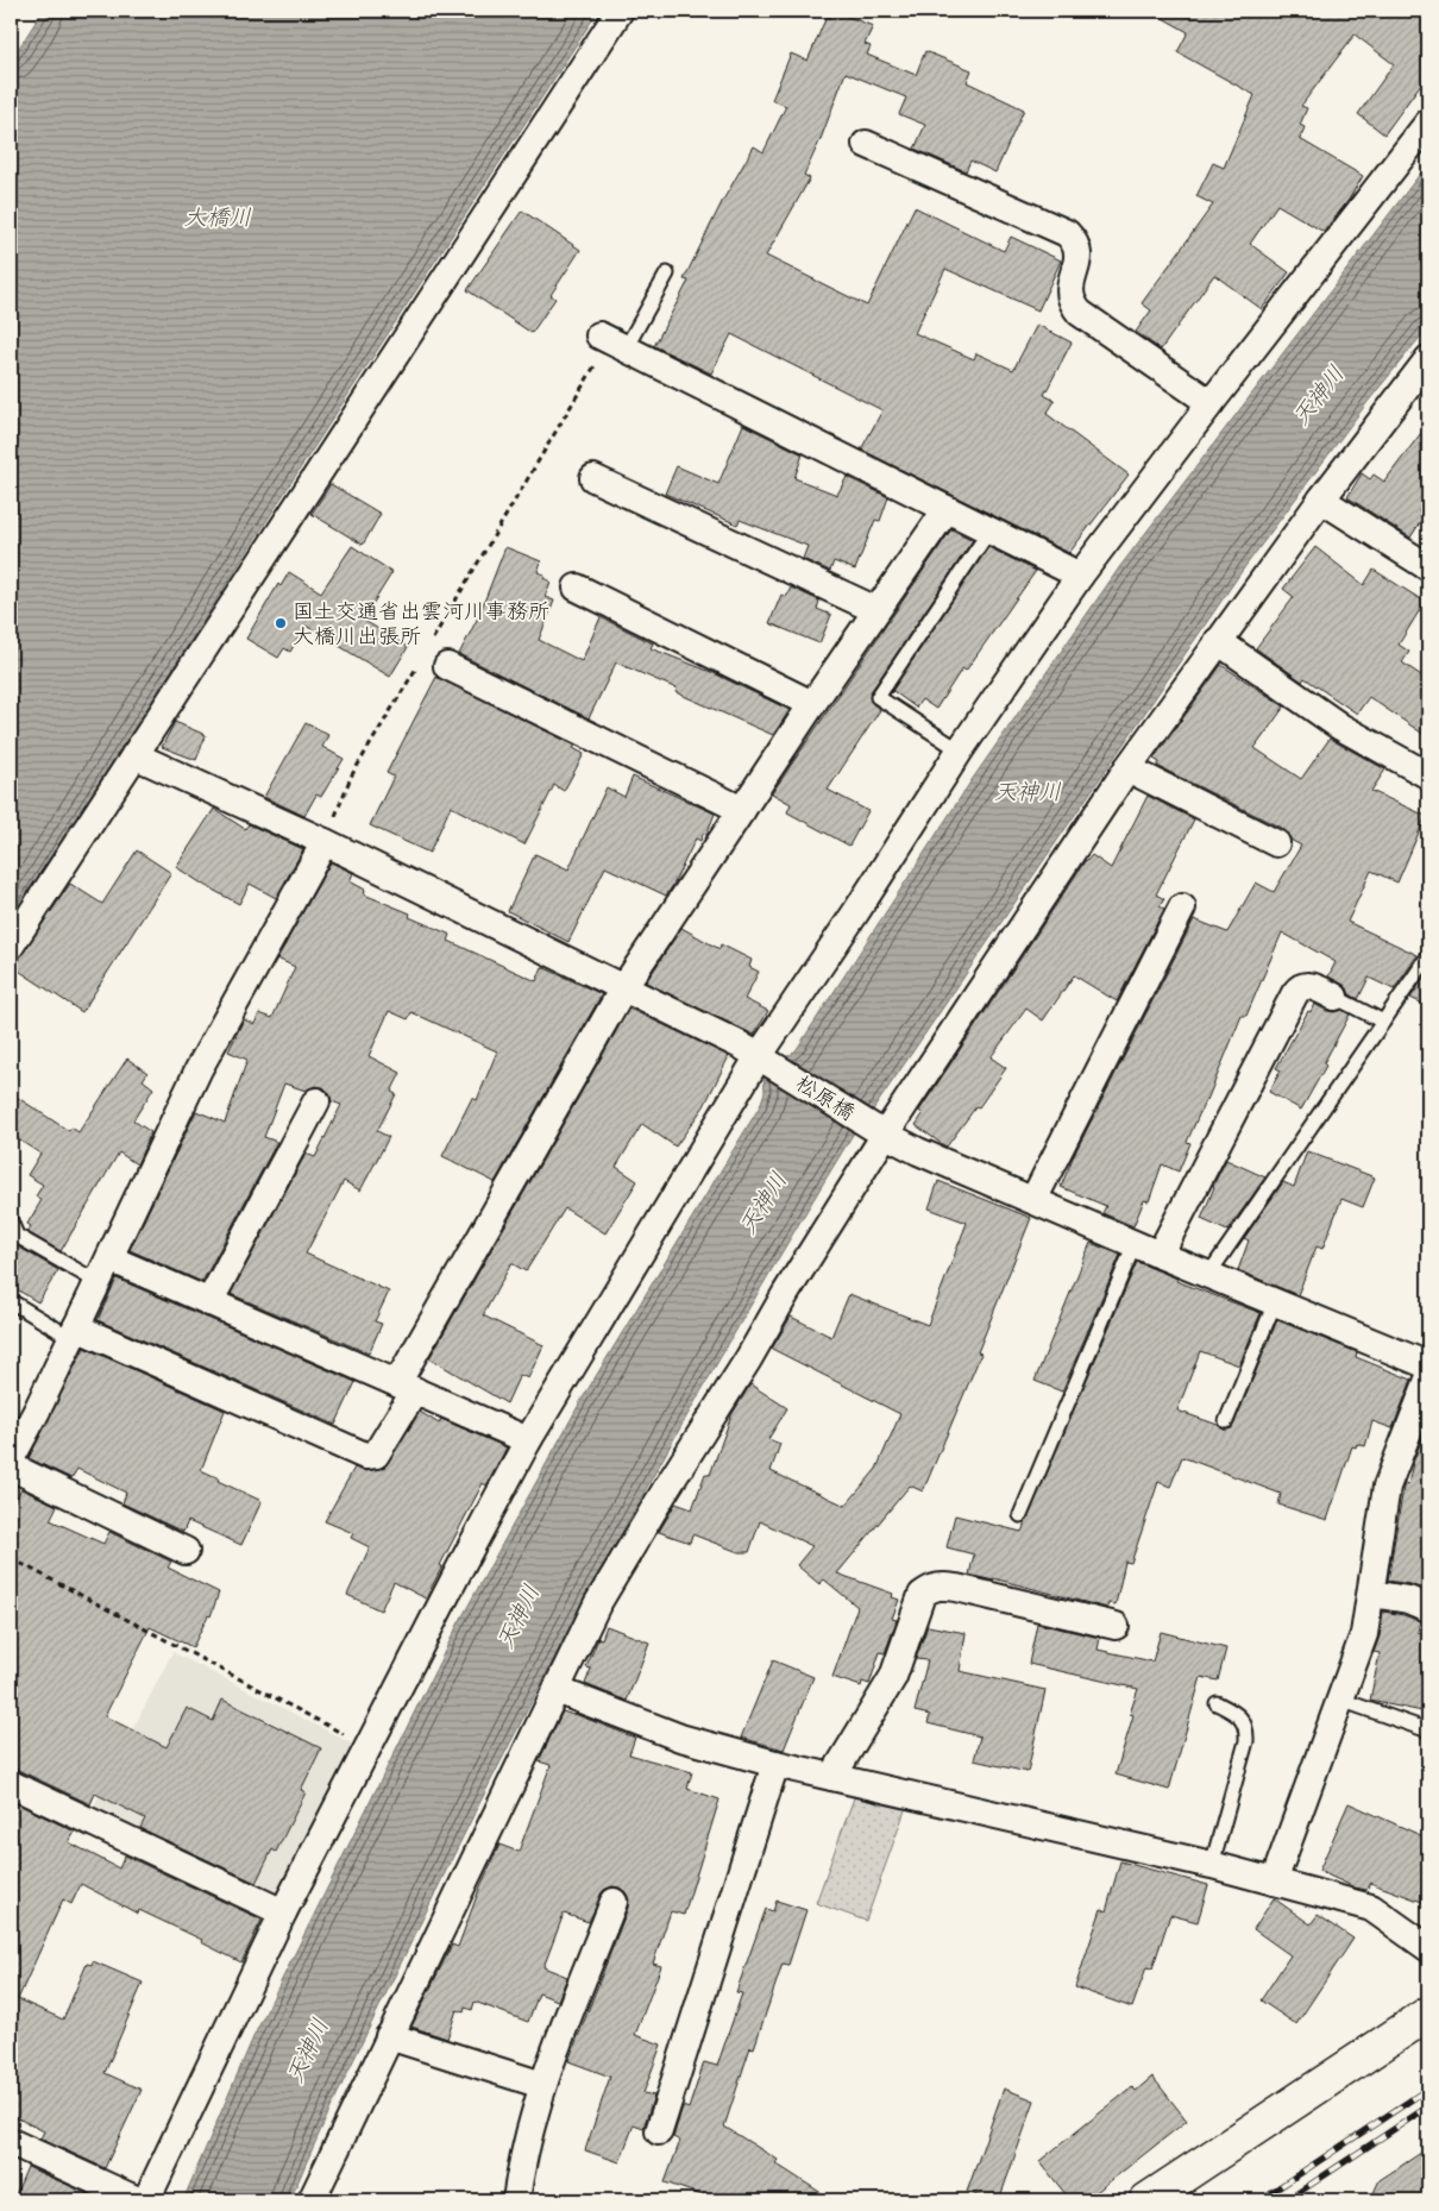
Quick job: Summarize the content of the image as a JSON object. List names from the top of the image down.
{
  "streets": {
    "street": ["松原橋"]
  },
  "water": ["大橋川", "天神川"],
  "places": ["国土交通省出雲河川事務所 大橋川出張所"]
}
